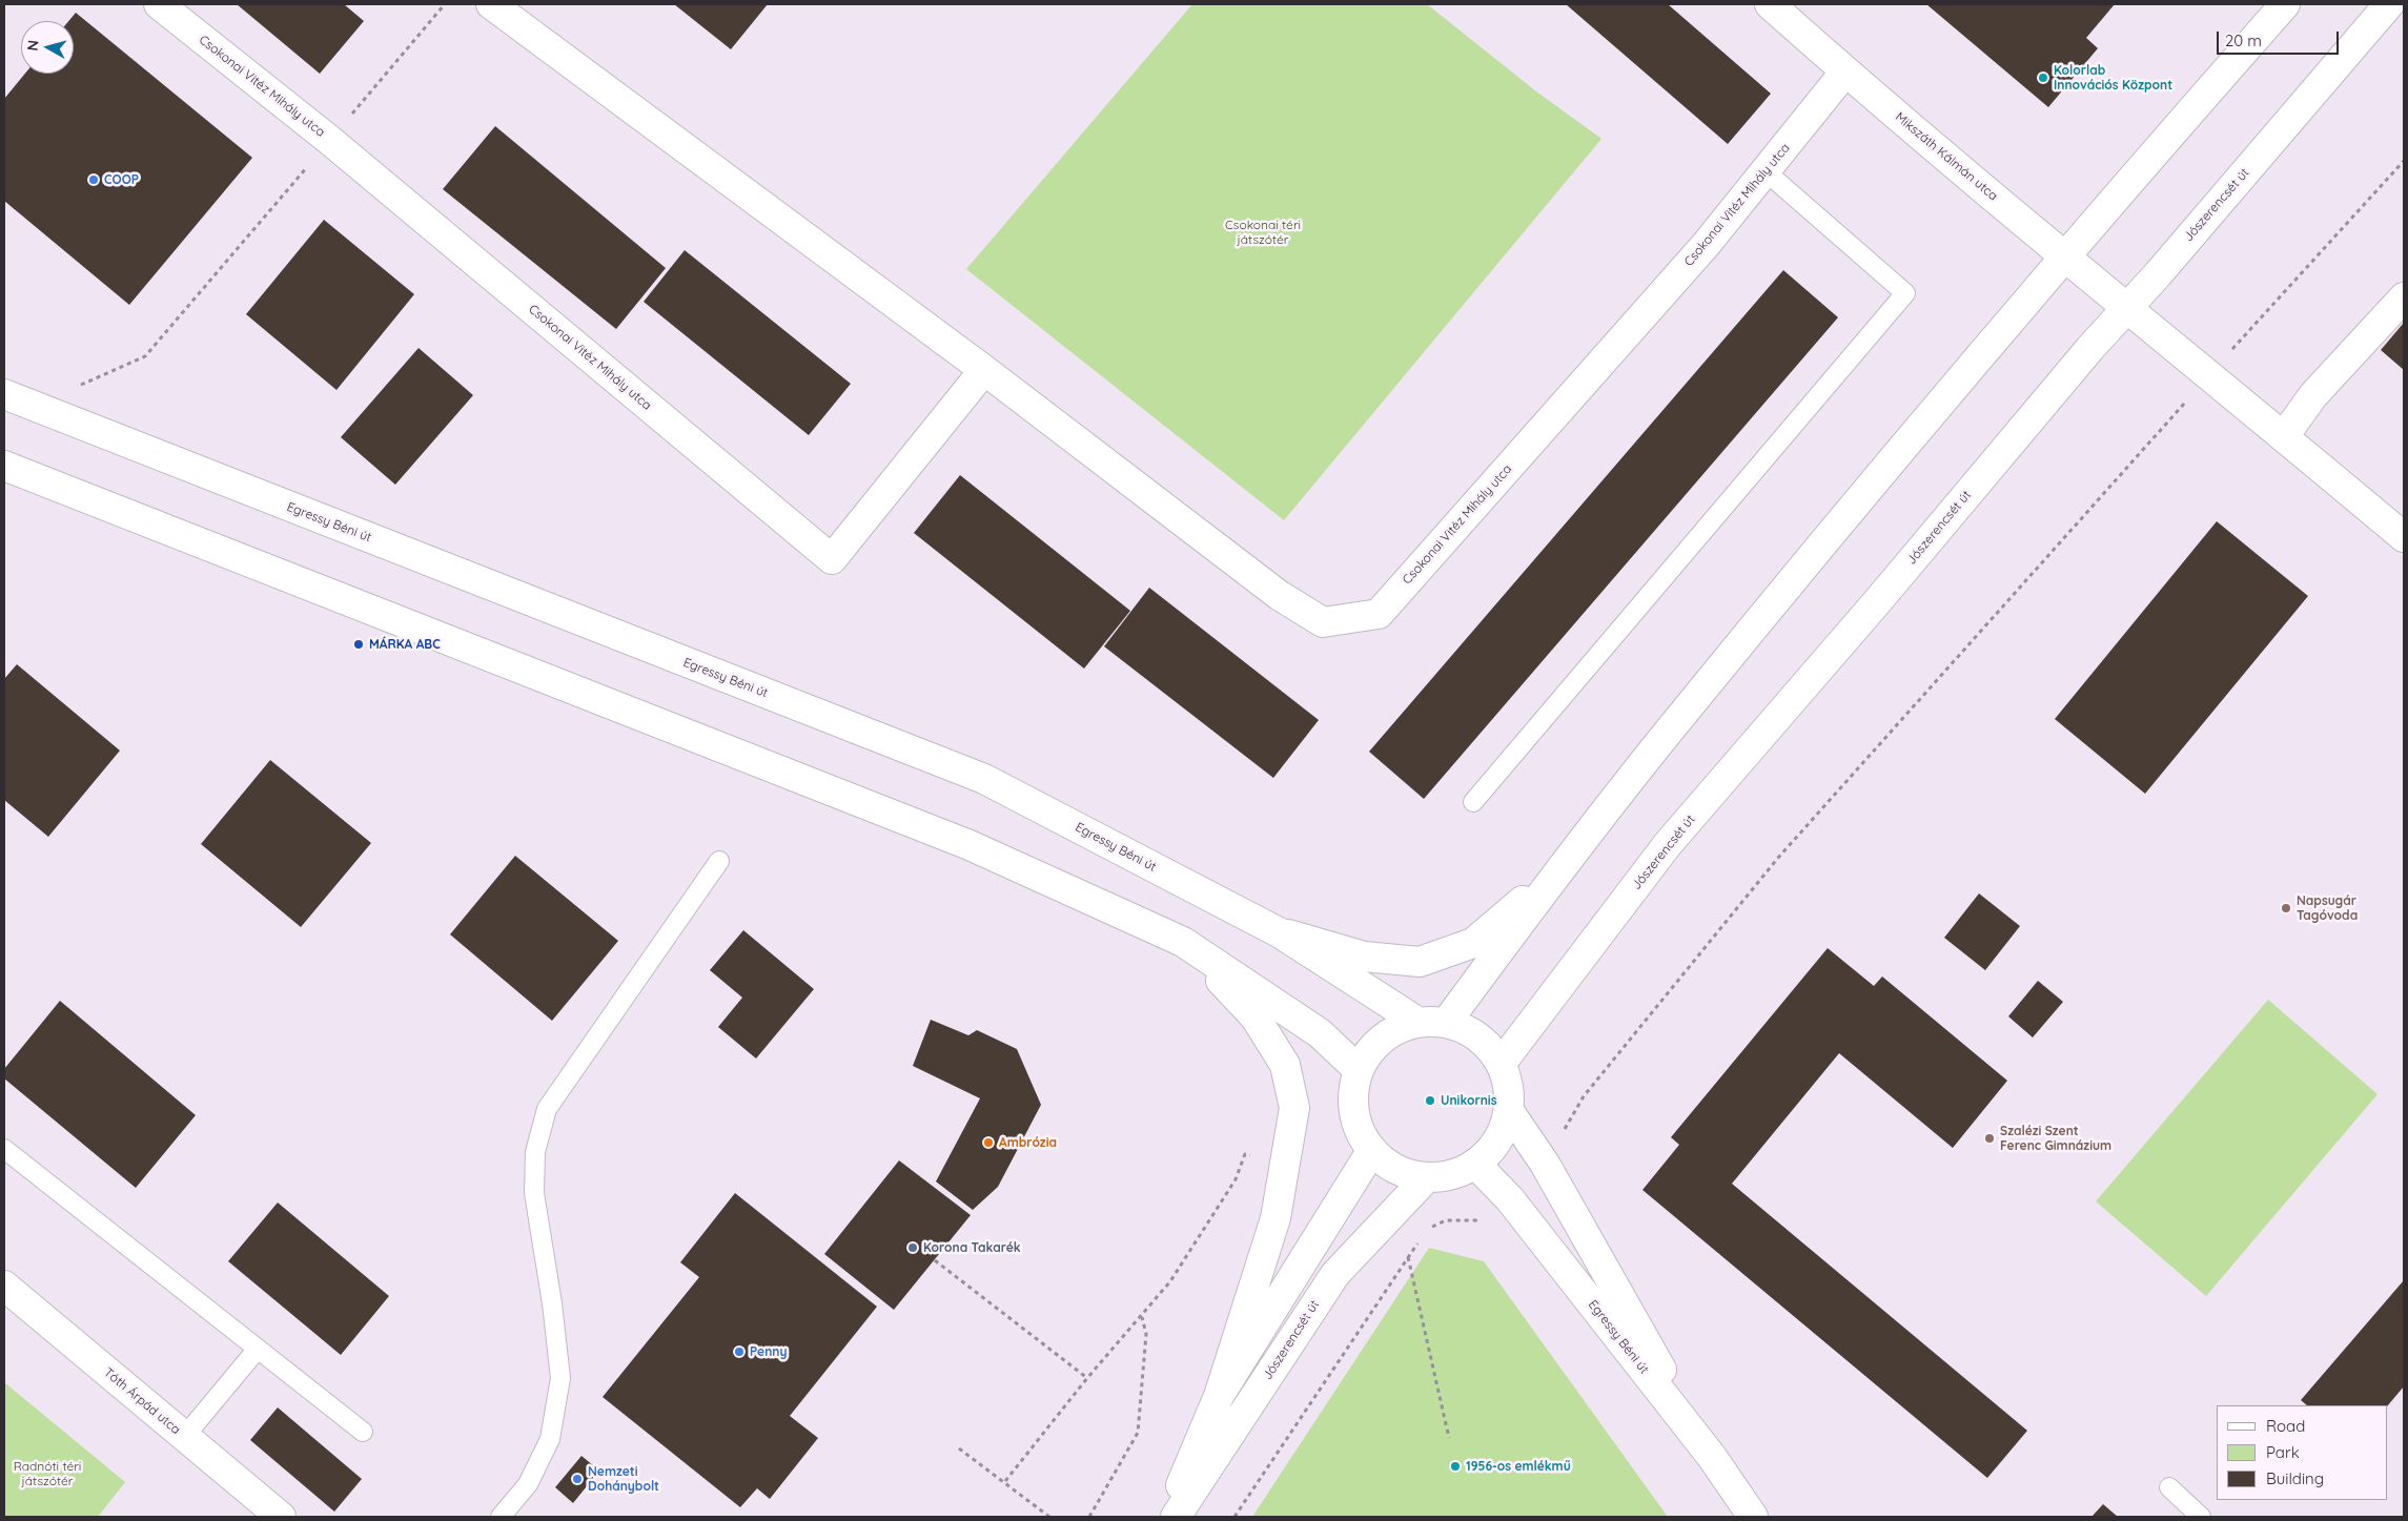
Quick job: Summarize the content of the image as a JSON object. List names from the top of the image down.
{
  "streets": {
    "street": [
      "Csokonai Vitéz Mihály utca",
      "Mikszáth Kálmán utca",
      "Jószerencsét út",
      "Egressy Béni út",
      "Tóth Árpád utca"
    ]
  },
  "crossings": [
    ["Csokonai Vitéz Mihály utca", "Mikszáth Kálmán utca"],
    ["Mikszáth Kálmán utca", "Jószerencsét út"],
    ["Jószerencsét út", "Egressy Béni út"]
  ],
  "parks": ["Csokonai téri játszótér", "Radnóti téri játszótér"],
  "places": [
    "Kolorlab Innovációs Központ",
    "COOP",
    "MÁRKA ABC",
    "Napsugár Tagóvoda",
    "Unikornis",
    "Szalézi Szent Ferenc Gimnázium",
    "Ambrózia",
    "Korona Takarék",
    "Penny",
    "1956-os emlékmű",
    "Nemzeti Dohánybolt"
  ],
  "legend": ["Road", "Park", "Building"],
  "scale_bar": "20 m",
  "north": "left"
}
